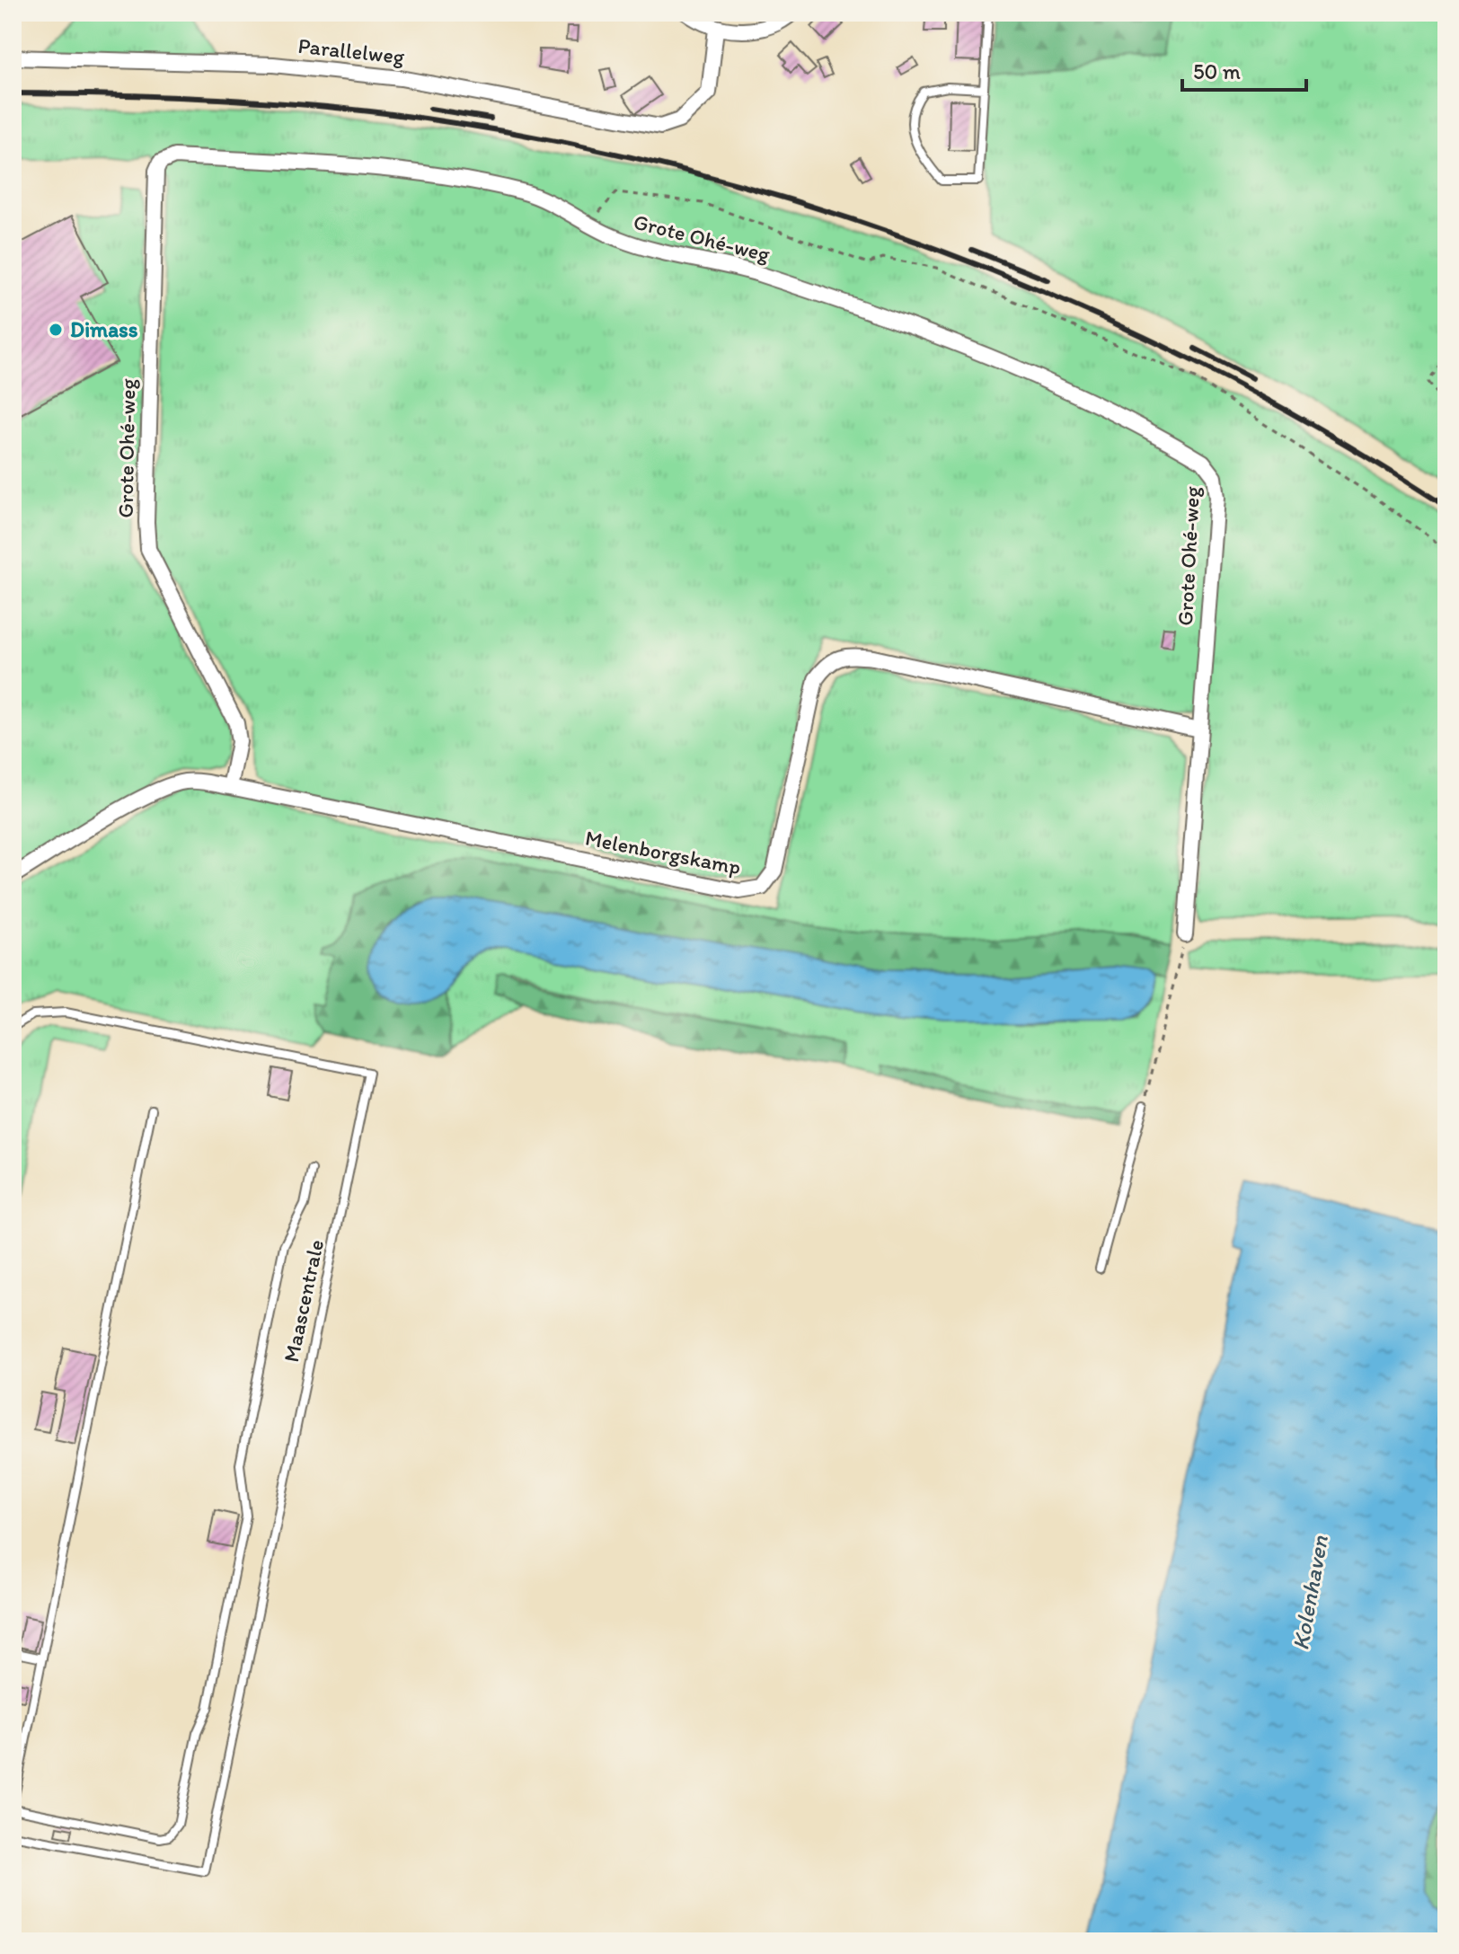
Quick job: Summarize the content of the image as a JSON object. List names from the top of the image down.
{
  "streets": {
    "street": ["Parallelweg", "Grote Ohé-weg", "Melenborgskamp"],
    "lane": ["Maascentrale"]
  },
  "crossings": [
    ["Grote Ohé-weg", "Melenborgskamp"]
  ],
  "water": ["Kolenhaven"],
  "places": ["Dimass"],
  "scale_bar": "50 m"
}
